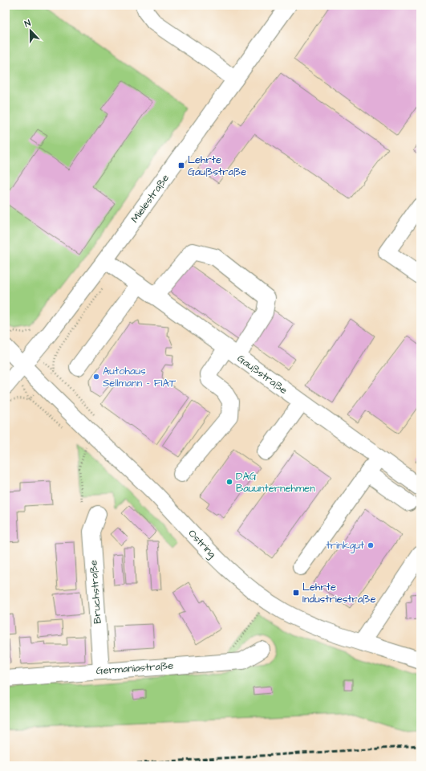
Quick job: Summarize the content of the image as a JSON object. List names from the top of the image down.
{
  "streets": {
    "street": [
      "Mielestraße",
      "Gaußstraße",
      "Ostring",
      "Bruchstraße",
      "Germaniastraße"
    ]
  },
  "crossings": [
    ["Mielestraße", "Gaußstraße"],
    ["Mielestraße", "Ostring"],
    ["Bruchstraße", "Germaniastraße"]
  ],
  "places": {
    "transit": ["Lehrte Gaußstraße", "Lehrte Industriestraße"],
    "other": ["Autohaus Sellmann - FIAT", "DAG Bauunternehmen", "trinkgut"]
  },
  "north": "top"
}
